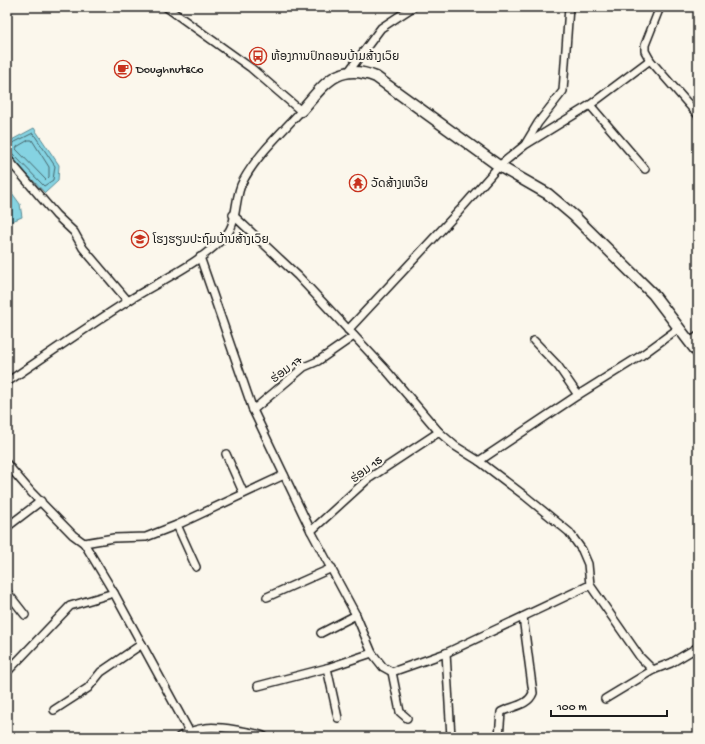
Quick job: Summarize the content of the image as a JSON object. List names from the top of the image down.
{
  "streets": {
    "street": ["ຮ່ອມ 17", "ຮ່ອມ 15"]
  },
  "places": {
    "bus stop": ["ຫ້ອງການປົກຄອນບ້າມສ້າງເວົຍ"],
    "cafe": ["Doughnut&Co"],
    "temple": ["ວັດສ້າງເຫວີຍ"],
    "school or university": ["ໂຮງຮຽນປະຖົມບ້ານສ້າງເວົຍ"]
  },
  "scale_bar": "100 m"
}
